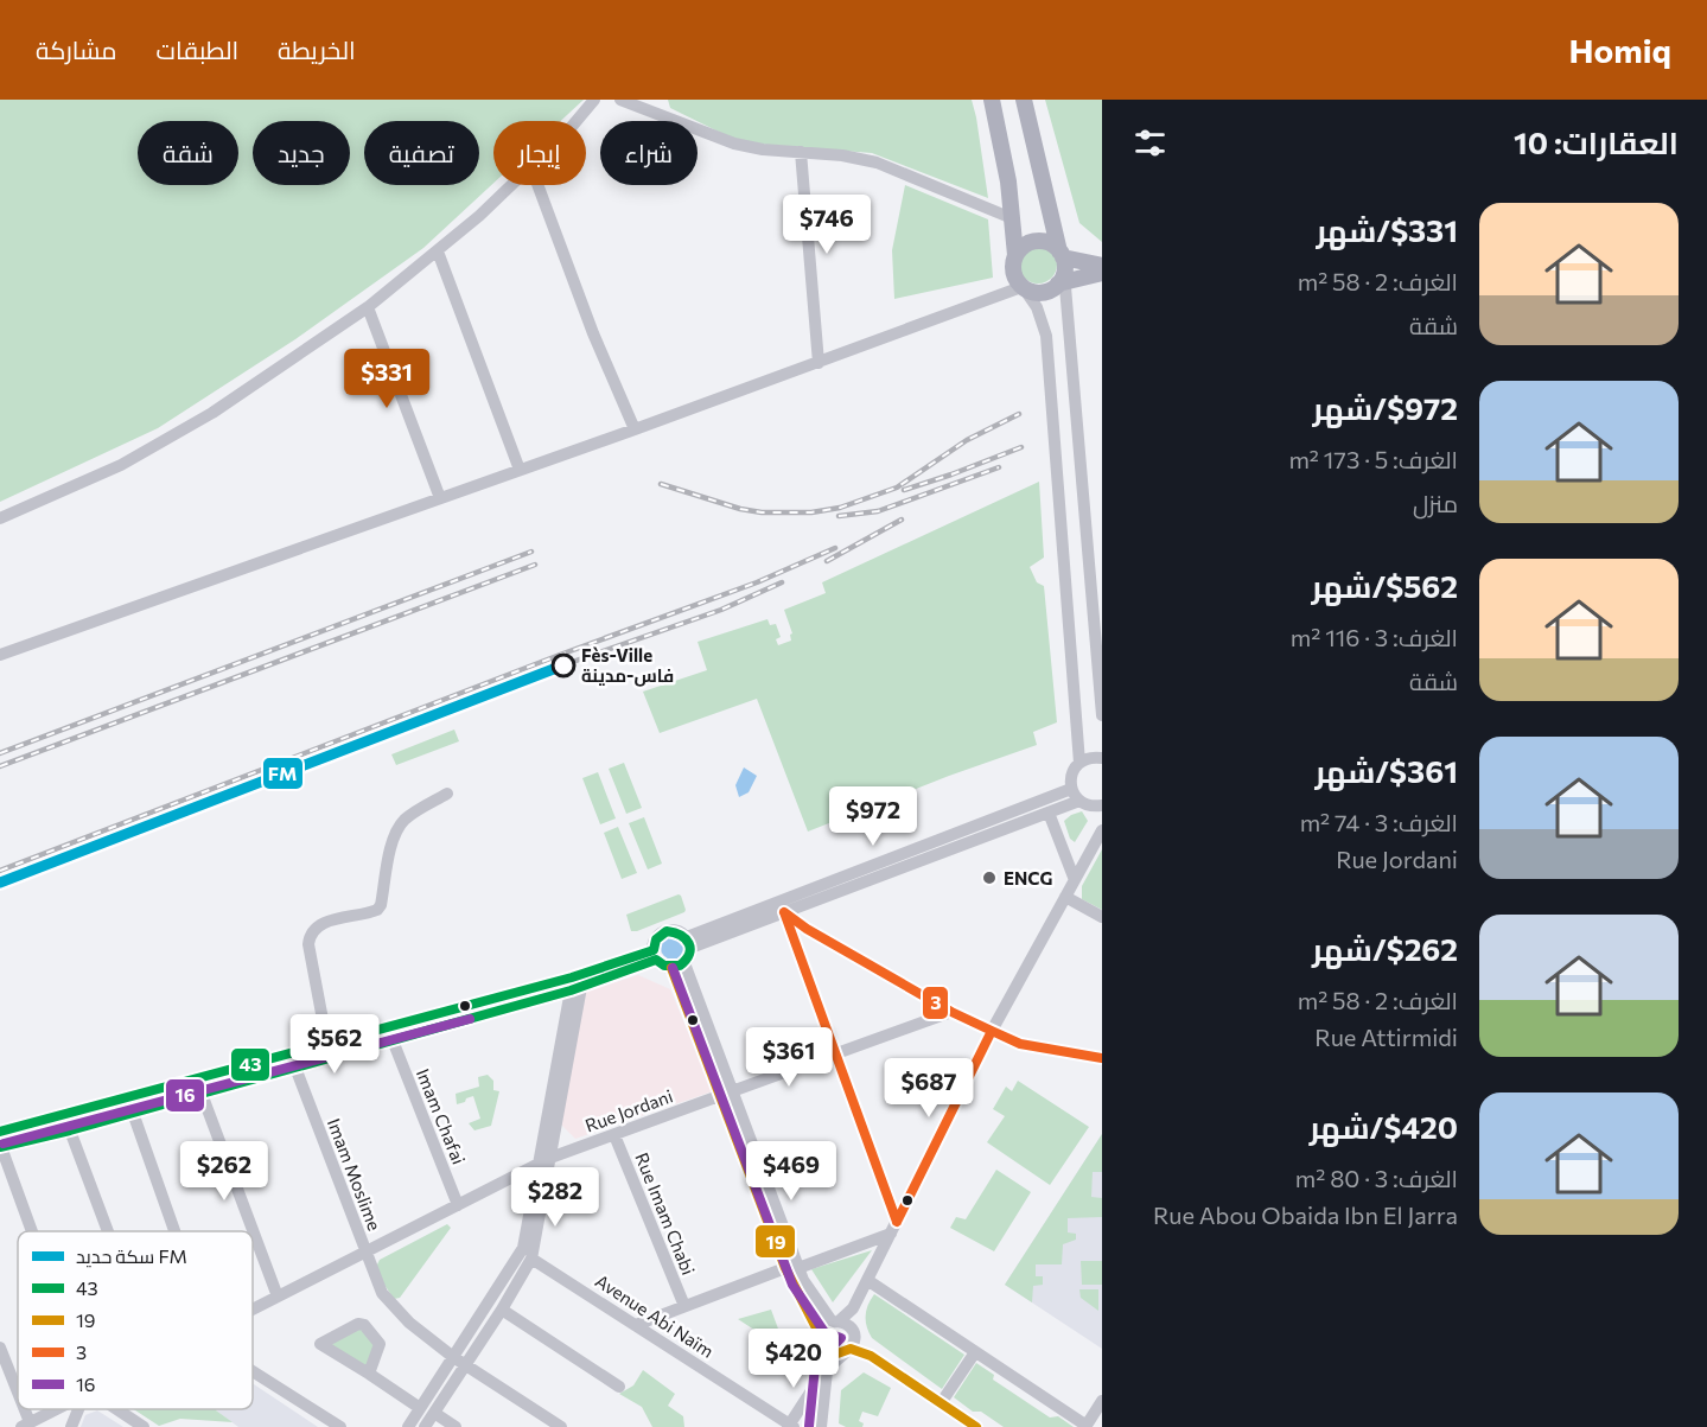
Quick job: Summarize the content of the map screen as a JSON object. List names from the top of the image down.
{
  "streets": {
    "street": [
      "Rue Jordani",
      "Imam Chafai",
      "Imam Moslime",
      "Rue Imam Chabi",
      "Avenue Abi Naïm"
    ]
  },
  "crossings": [
    ["Rue Jordani", "Imam Chafai"],
    ["Rue Jordani", "Imam Moslime"],
    ["Rue Jordani", "Rue Imam Chabi"]
  ],
  "places": ["Fès-Ville فاس-مدينة", "ENCG"],
  "lines": [
    "rail line FM",
    "transit line 3",
    "transit line 43",
    "transit line 19",
    "transit line 16"
  ],
  "legend": [
    "سكة حديد FM",
    "43",
    "19",
    "3",
    "16"
  ],
  "page": {
    "header": "Homiq",
    "nav": ["الخريطة", "الطبقات", "مشاركة"],
    "heading": "العقارات: 10",
    "chip": [
      "شراء",
      "إيجار",
      "تصفية",
      "جديد",
      "شقة"
    ],
    "list": [
      {
        "name": "$331/شهر",
        "note": "الغرف: 2 · 58 m² · شقة"
      },
      {
        "name": "$972/شهر",
        "note": "الغرف: 5 · 173 m² · منزل"
      },
      {
        "name": "$562/شهر",
        "note": "الغرف: 3 · 116 m² · شقة"
      },
      {
        "name": "$361/شهر",
        "note": "الغرف: 3 · 74 m² · Rue Jordani"
      },
      {
        "name": "$262/شهر",
        "note": "الغرف: 2 · 58 m² · Rue Attirmidi"
      },
      {
        "name": "$420/شهر",
        "note": "الغرف: 3 · 80 m² · Rue Abou Obaida Ibn El Jarra"
      }
    ],
    "price": [
      "$746",
      "$331",
      "$972",
      "$562",
      "$361",
      "$687",
      "$262",
      "$469",
      "$282",
      "$420"
    ]
  }
}
